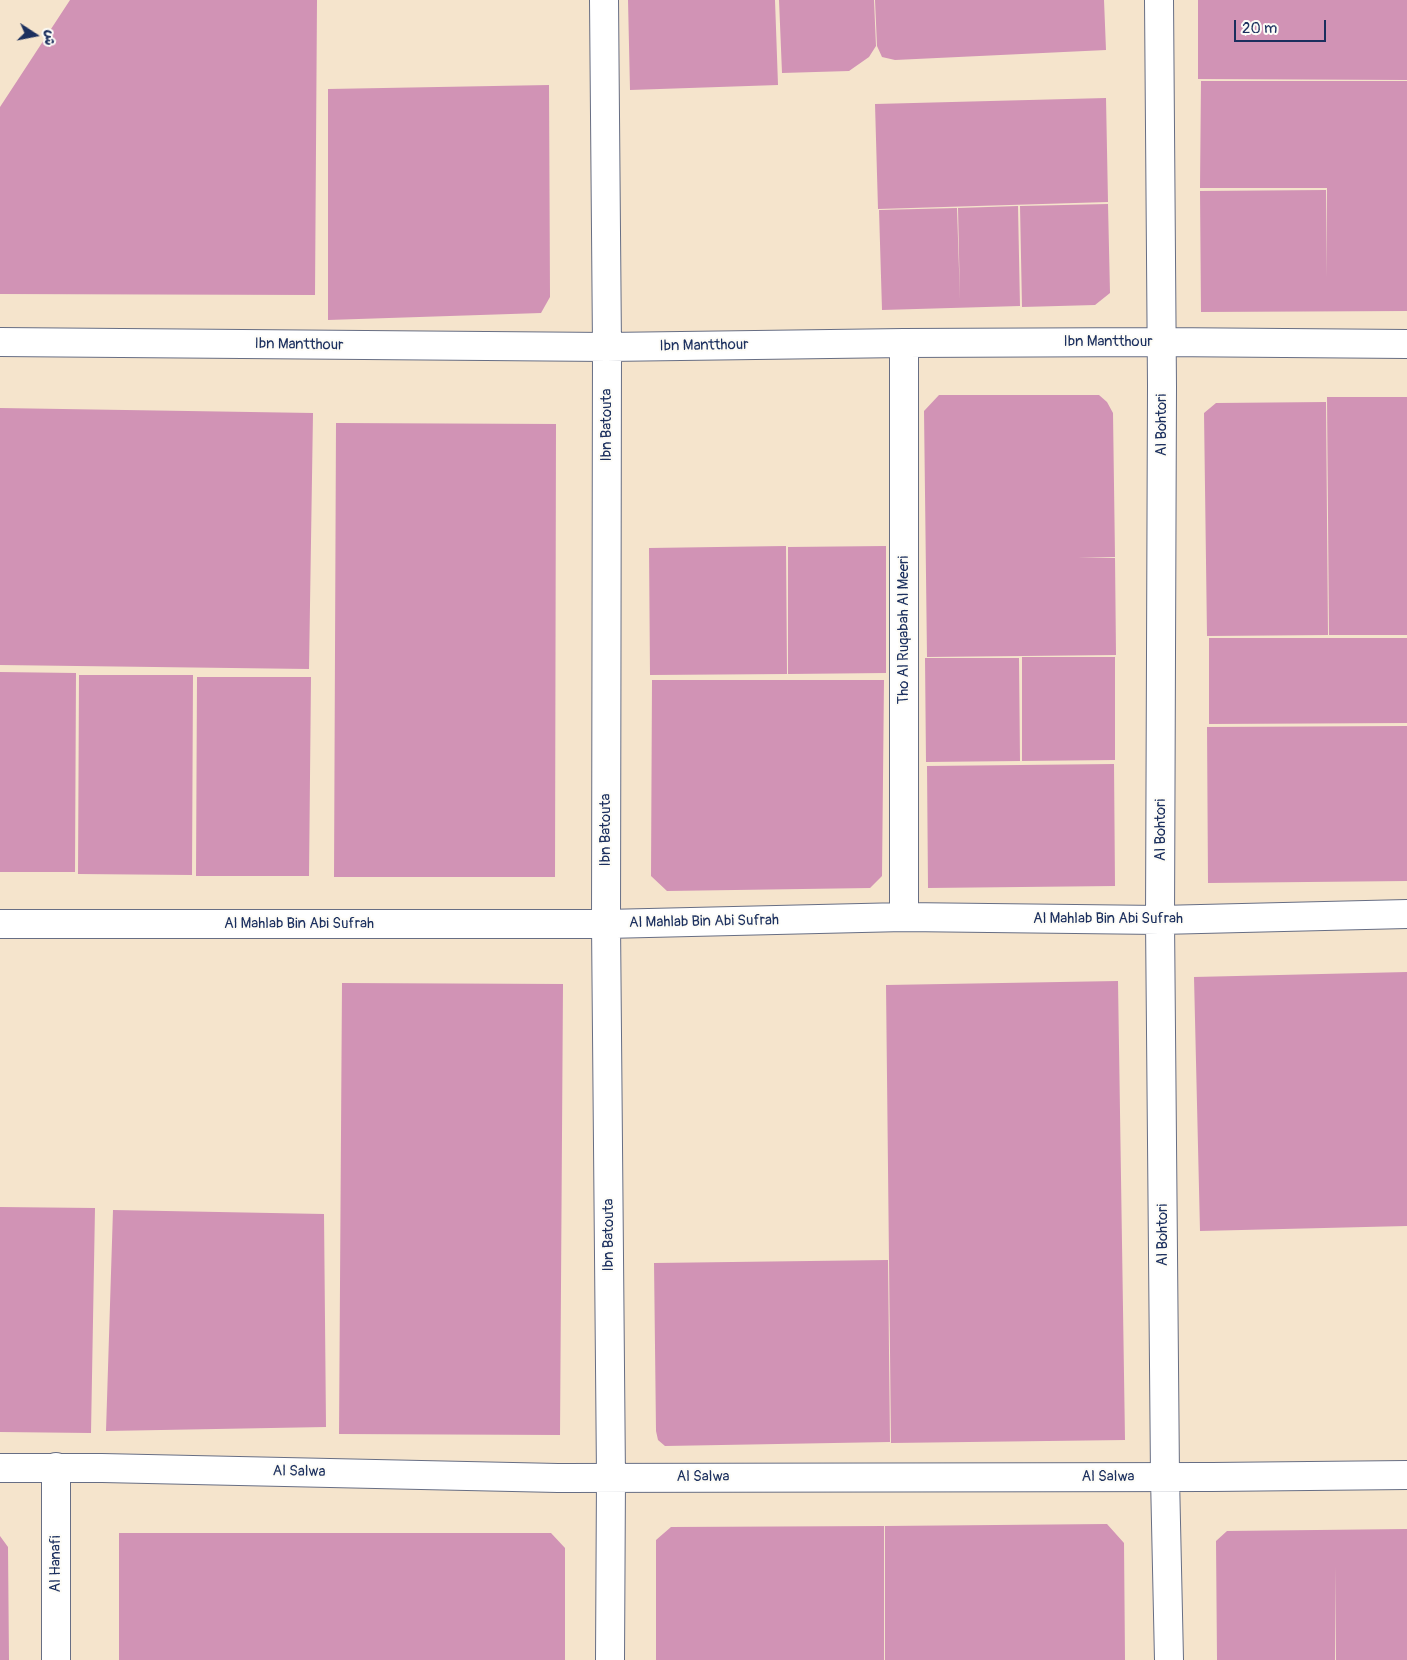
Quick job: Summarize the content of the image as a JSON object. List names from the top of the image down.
{
  "streets": {
    "street": [
      "Ibn Mantthour",
      "Ibn Batouta",
      "Al Bohtori",
      "Tho Al Ruqabah Al Meeri",
      "Al Mahlab Bin Abi Sufrah",
      "Al Salwa",
      "Al Hanafi"
    ]
  },
  "crossings": [
    ["Ibn Mantthour", "Ibn Batouta"],
    ["Ibn Mantthour", "Al Bohtori"],
    ["Ibn Mantthour", "Tho Al Ruqabah Al Meeri"],
    ["Ibn Batouta", "Al Mahlab Bin Abi Sufrah"],
    ["Ibn Batouta", "Al Salwa"],
    ["Al Bohtori", "Al Mahlab Bin Abi Sufrah"],
    ["Al Bohtori", "Al Salwa"],
    ["Tho Al Ruqabah Al Meeri", "Al Mahlab Bin Abi Sufrah"],
    ["Al Salwa", "Al Hanafi"]
  ],
  "scale_bar": "20 m",
  "north": "right"
}
